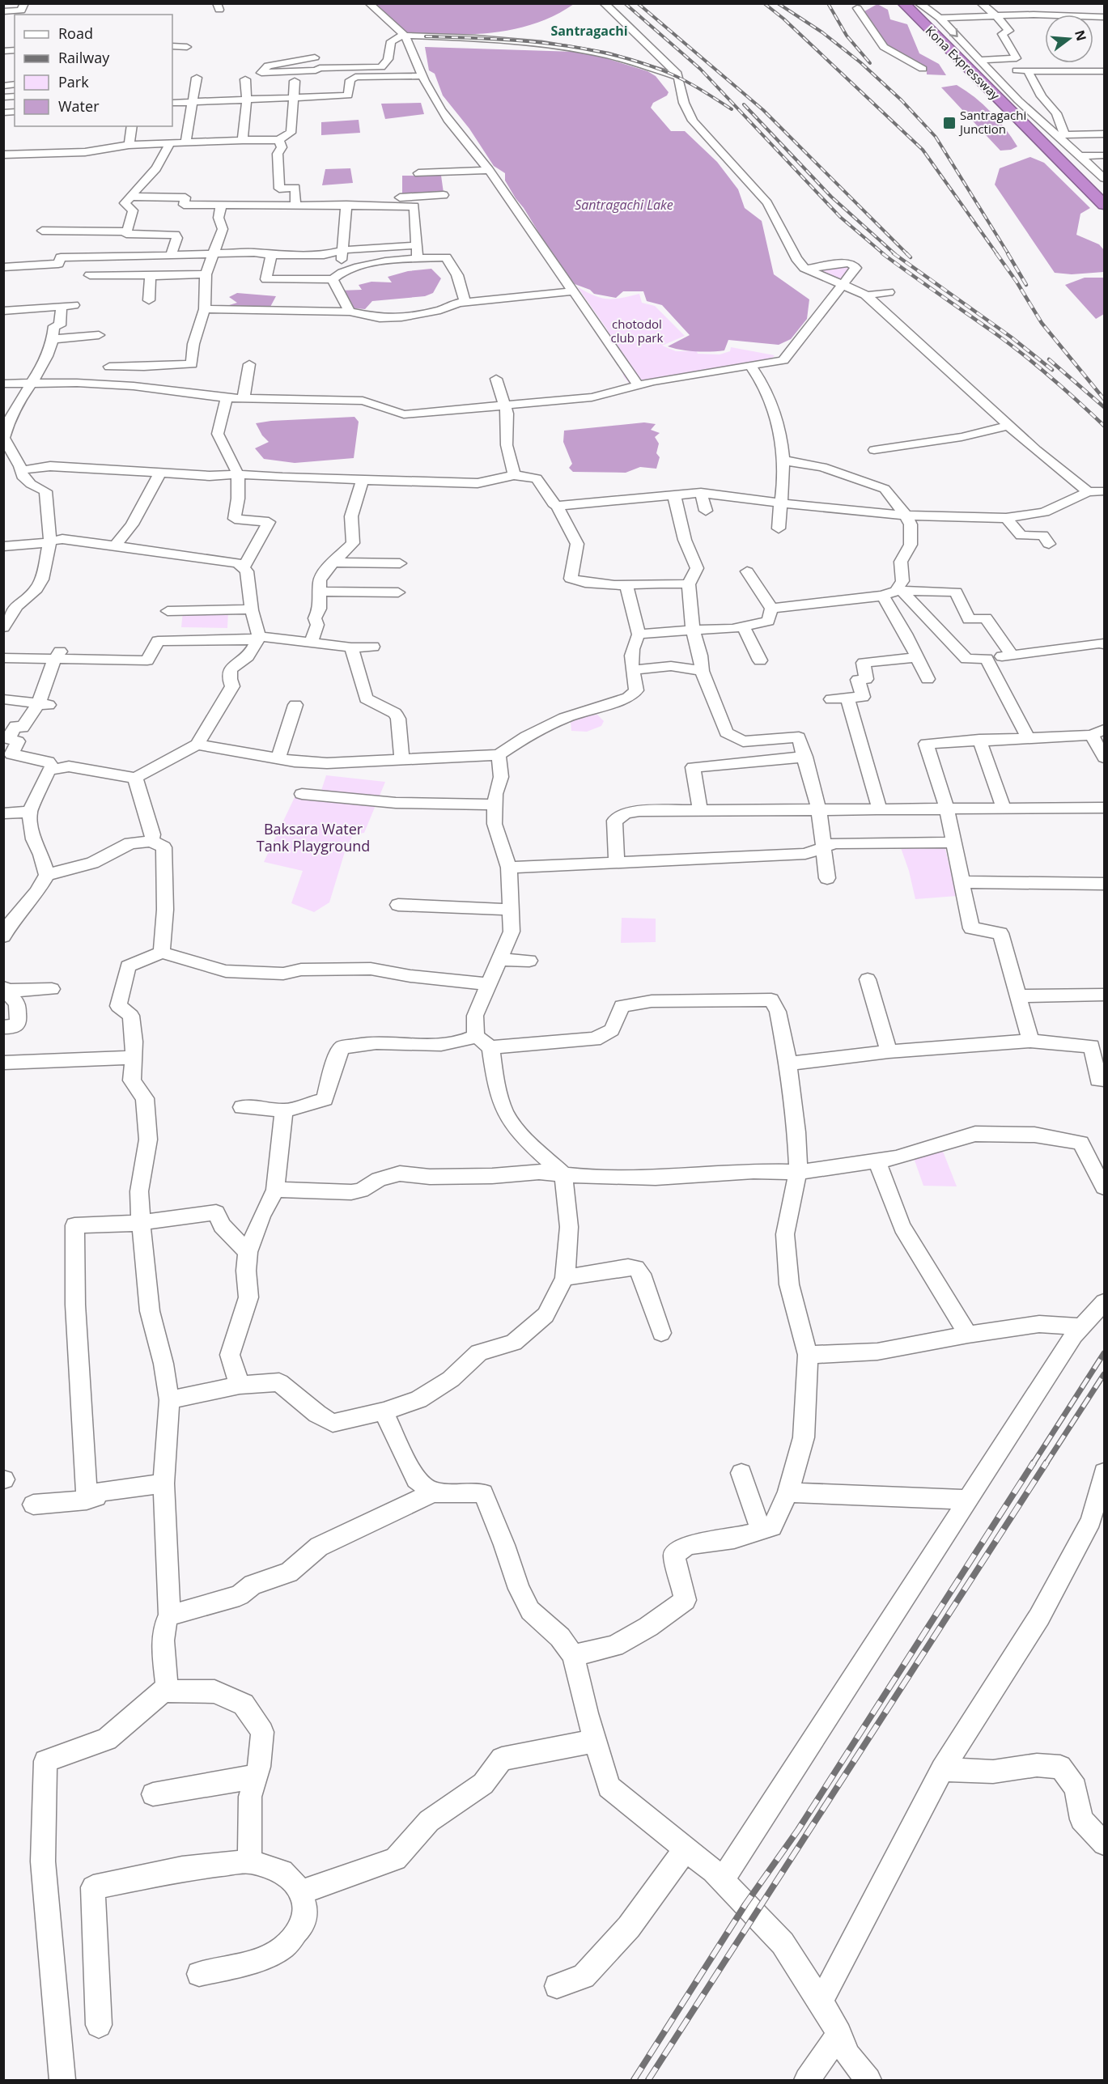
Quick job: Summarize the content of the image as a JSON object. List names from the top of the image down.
{
  "streets": {
    "highway": ["Kona Expressway"]
  },
  "districts": ["Santragachi"],
  "water": ["Santragachi Lake"],
  "parks": ["chotodol club park", "Baksara Water Tank Playground"],
  "places": {
    "transit": ["Santragachi Junction"]
  },
  "legend": [
    "Road",
    "Railway",
    "Park",
    "Water"
  ],
  "north": "right"
}
